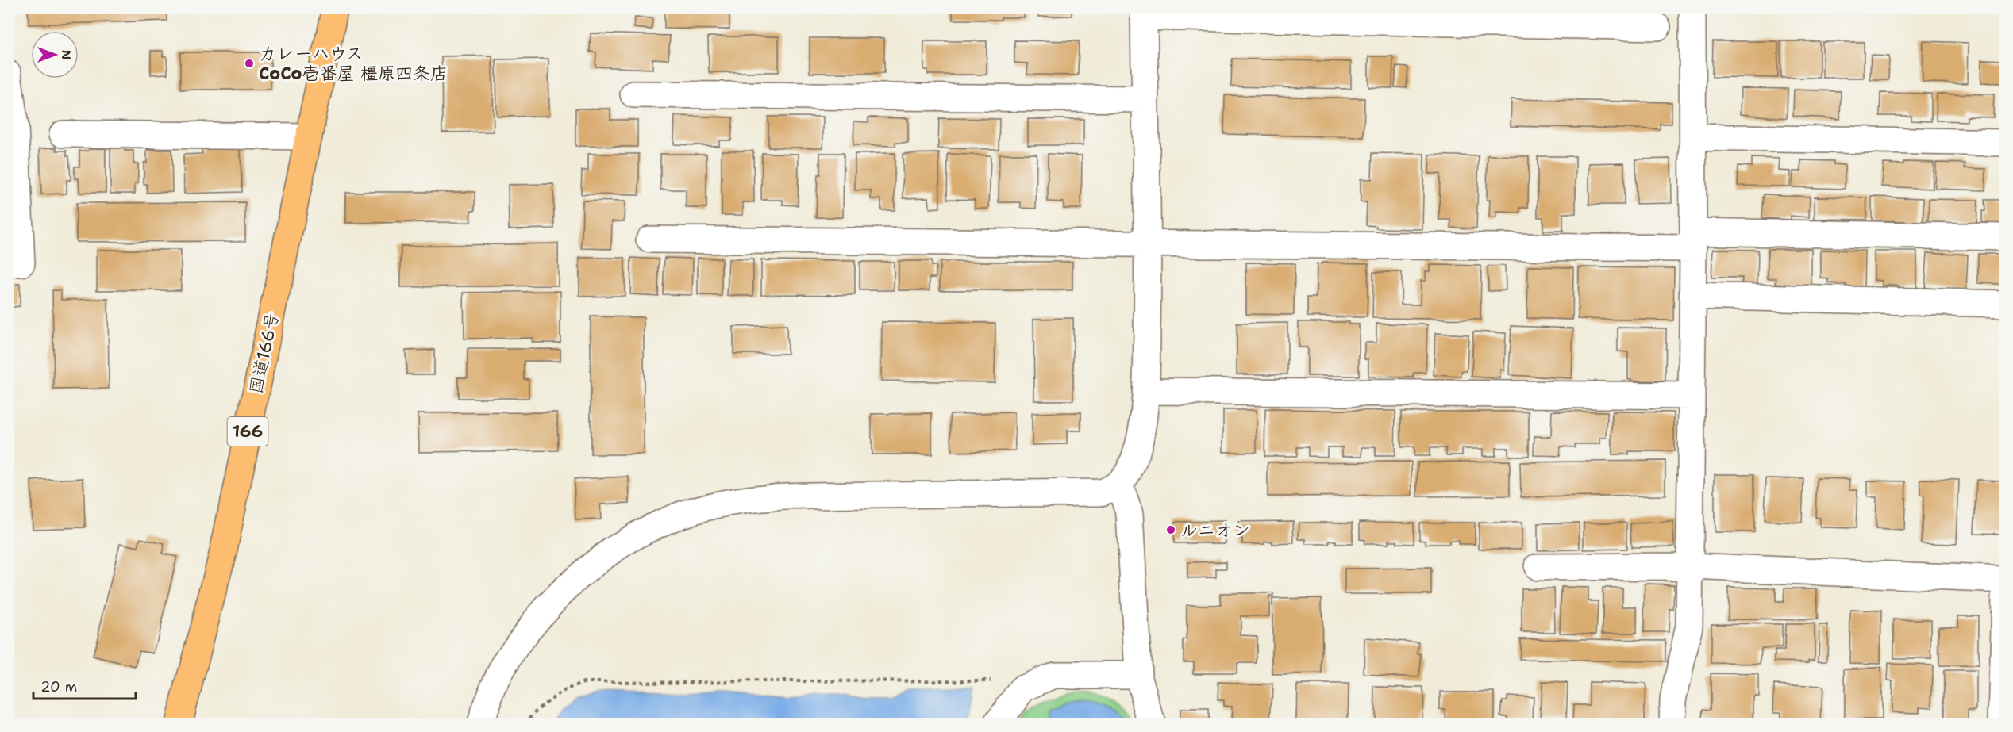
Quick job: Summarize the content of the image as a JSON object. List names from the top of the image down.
{
  "streets": {
    "highway": ["国道166号", "166"]
  },
  "places": ["カレーハウス CoCo壱番屋 橿原四条店", "ルニオン"],
  "scale_bar": "20 m",
  "north": "right"
}
